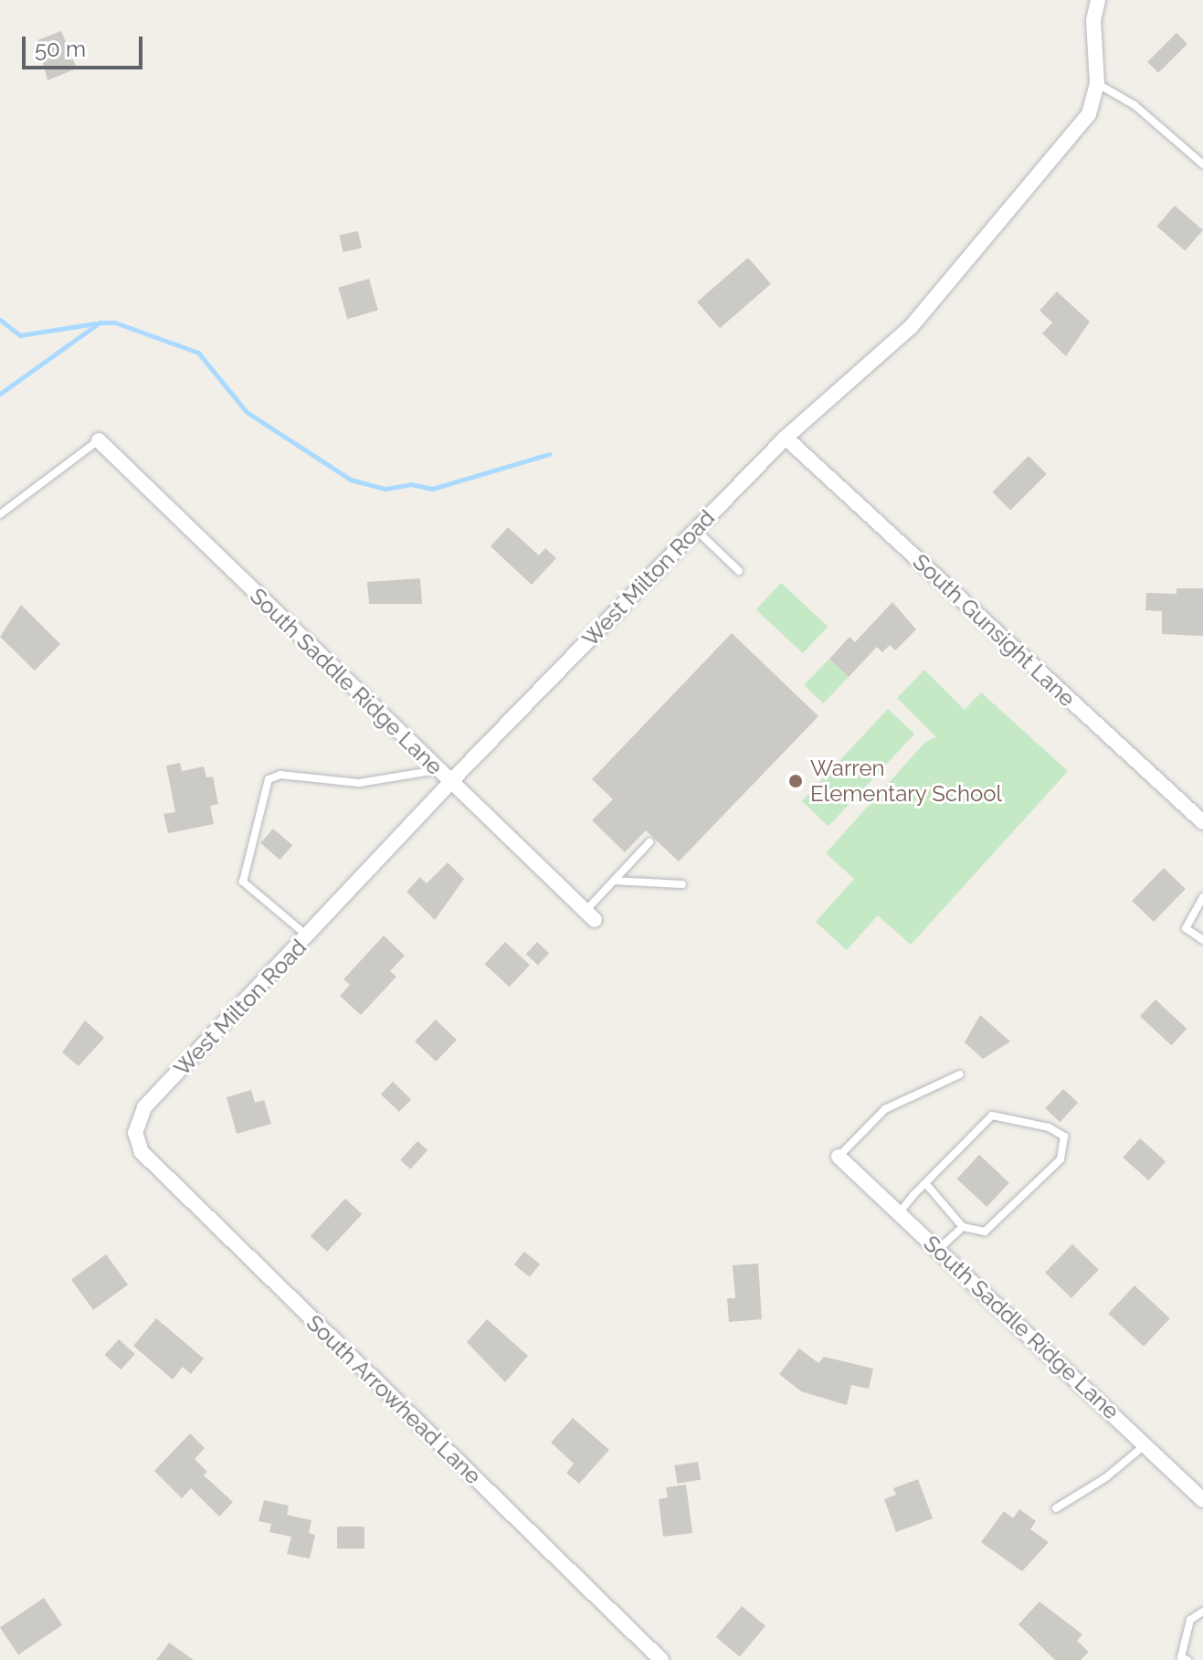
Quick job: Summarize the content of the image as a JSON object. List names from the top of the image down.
{
  "streets": {
    "street": [
      "West Milton Road",
      "South Gunsight Lane",
      "South Saddle Ridge Lane",
      "South Arrowhead Lane"
    ]
  },
  "crossings": [
    ["West Milton Road", "South Gunsight Lane"],
    ["West Milton Road", "South Saddle Ridge Lane"],
    ["West Milton Road", "South Arrowhead Lane"]
  ],
  "places": ["Warren Elementary School"],
  "scale_bar": "50 m"
}
